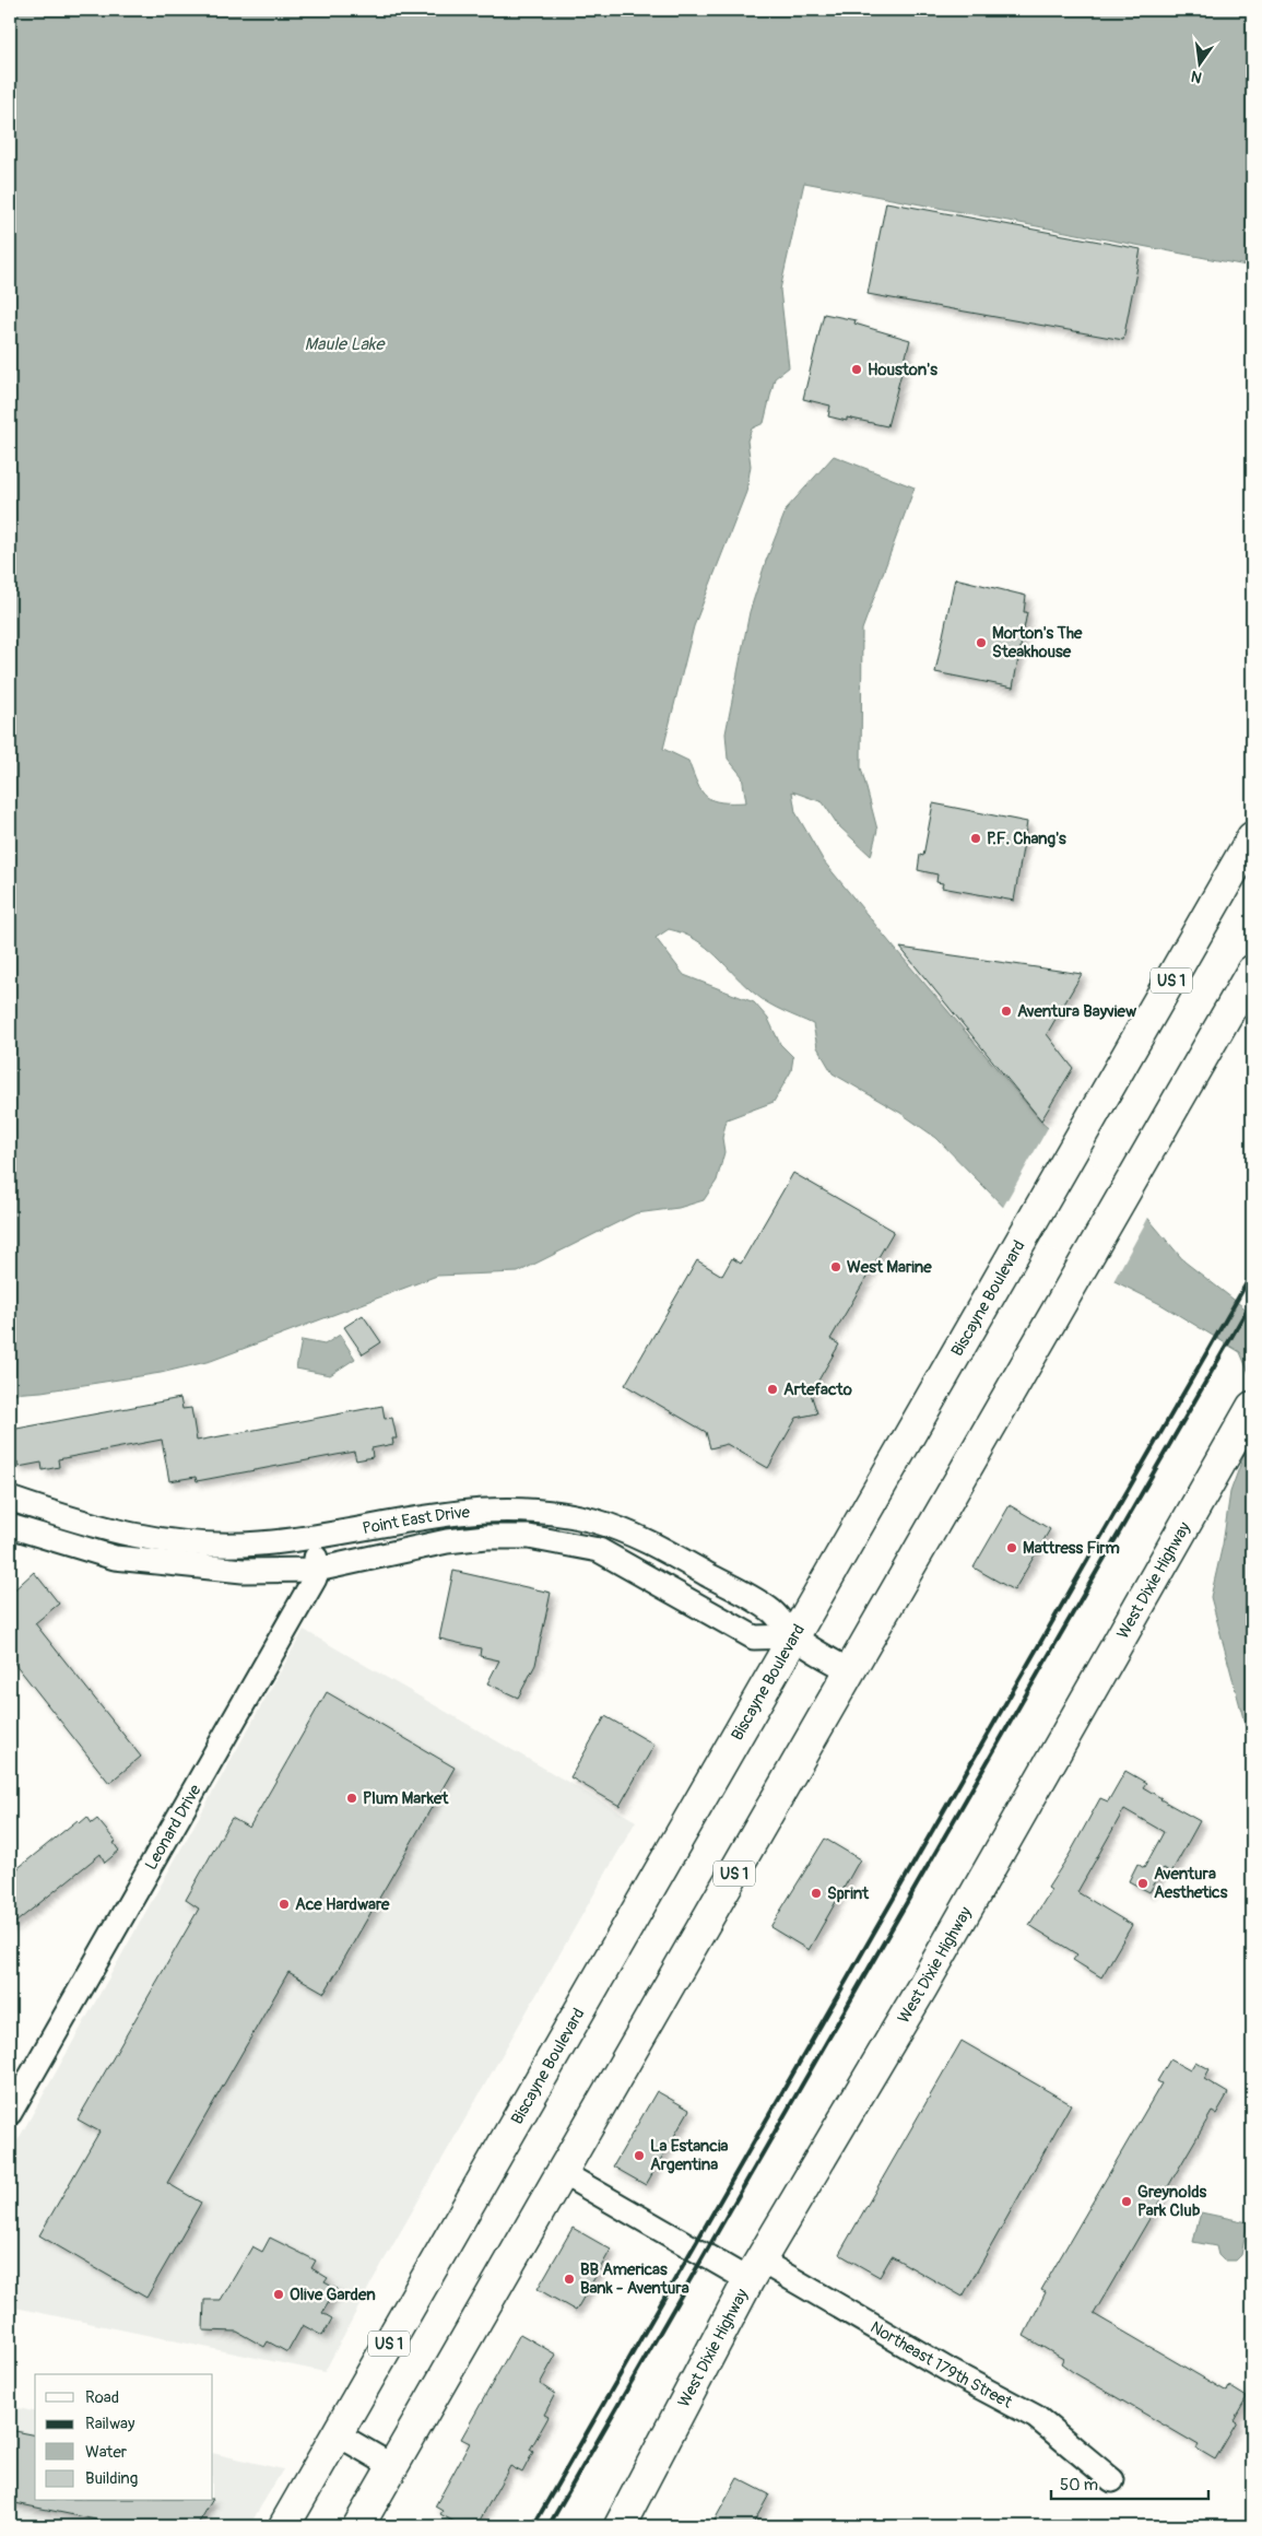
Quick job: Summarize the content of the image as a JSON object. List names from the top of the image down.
{
  "streets": {
    "main road": ["US 1", "Biscayne Boulevard", "West Dixie Highway"],
    "street": ["Point East Drive", "Leonard Drive", "Northeast 179th Street"]
  },
  "crossings": [
    ["US 1", "Point East Drive"],
    ["US 1", "Northeast 179th Street"],
    ["Biscayne Boulevard", "Point East Drive"],
    ["Point East Drive", "Leonard Drive"],
    ["West Dixie Highway", "Northeast 179th Street"]
  ],
  "water": ["Maule Lake"],
  "places": [
    "Houston's",
    "Morton's The Steakhouse",
    "P.F. Chang's",
    "Aventura Bayview",
    "West Marine",
    "Artefacto",
    "Mattress Firm",
    "Plum Market",
    "Aventura Aesthetics",
    "Sprint",
    "Ace Hardware",
    "La Estancia Argentina",
    "Greynolds Park Club",
    "BB Americas Bank - Aventura",
    "Olive Garden"
  ],
  "legend": [
    "Road",
    "Railway",
    "Water",
    "Building"
  ],
  "scale_bar": "50 m",
  "north": "bottom"
}
